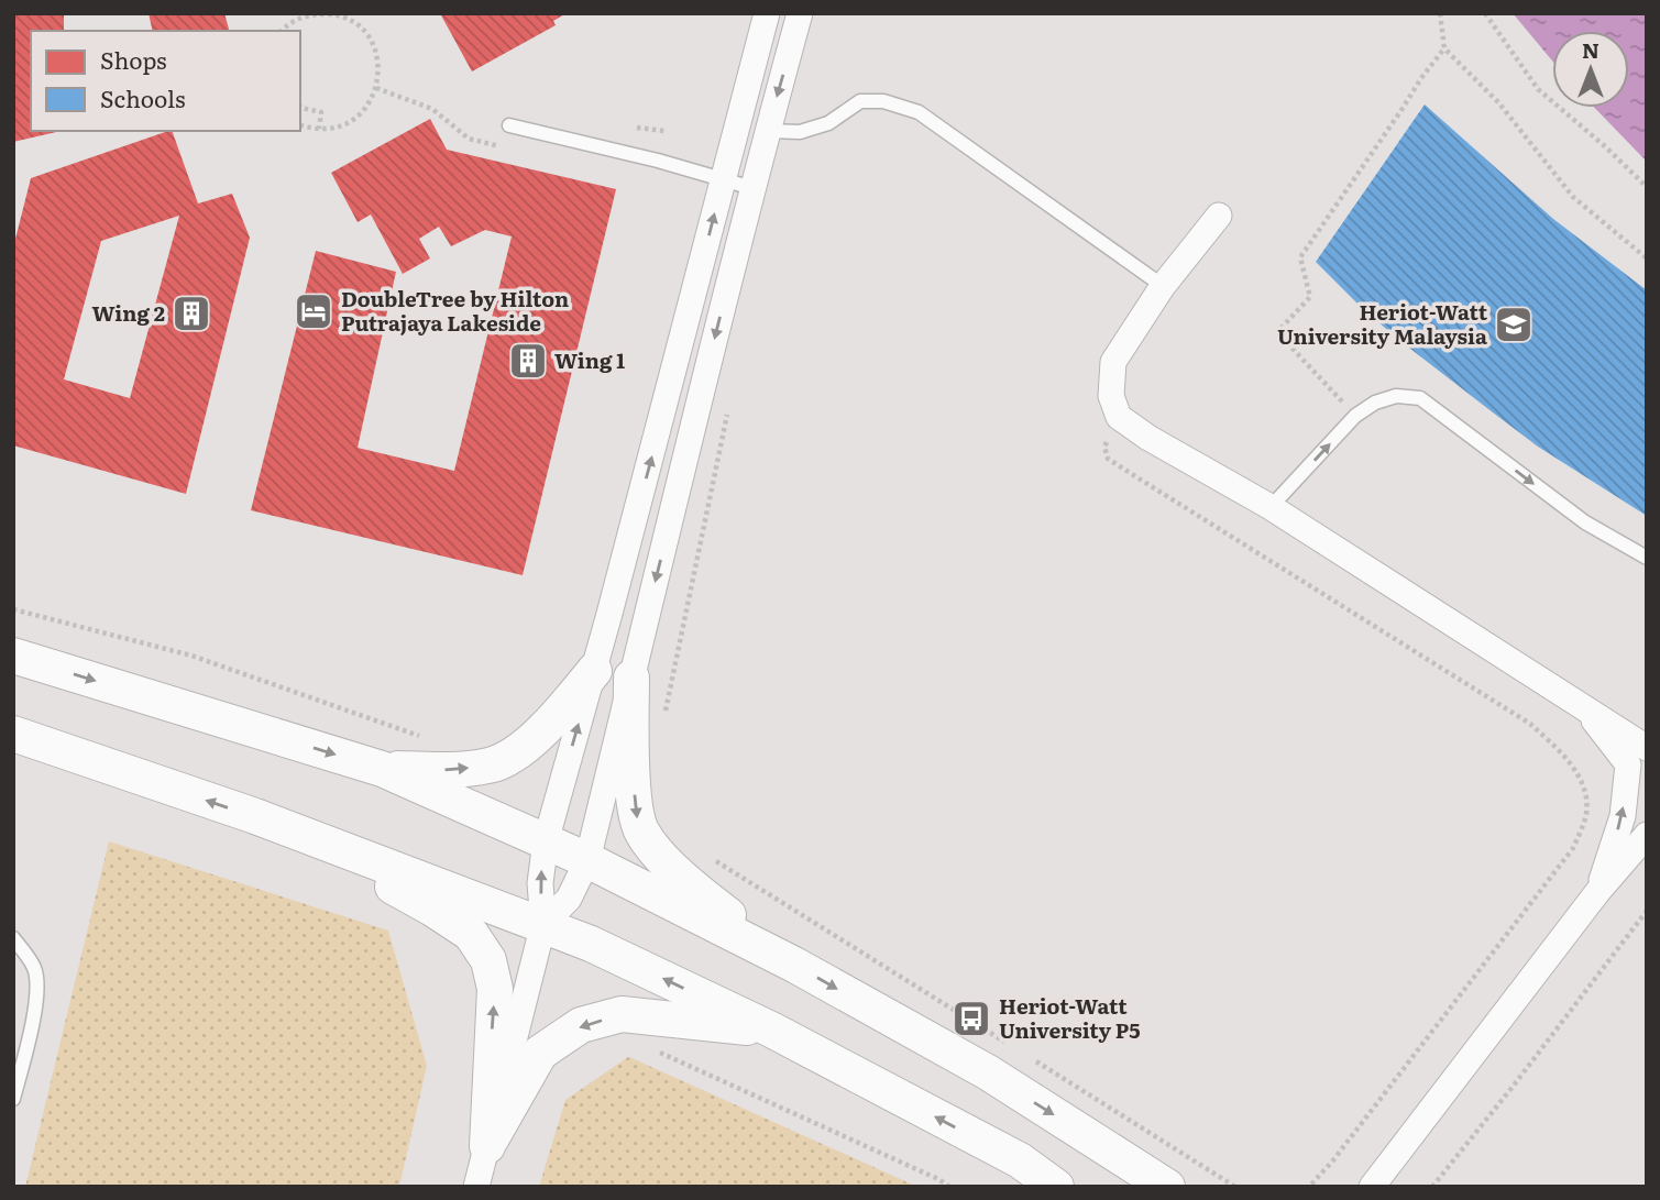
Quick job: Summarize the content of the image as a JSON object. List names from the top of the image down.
{
  "places": {
    "hotel": ["DoubleTree by Hilton Putrajaya Lakeside"],
    "building": ["Wing 2", "Wing 1"],
    "school or university": ["Heriot-Watt University Malaysia"],
    "bus stop": ["Heriot-Watt University P5"]
  },
  "legend": ["Shops", "Schools"],
  "north": "top"
}
